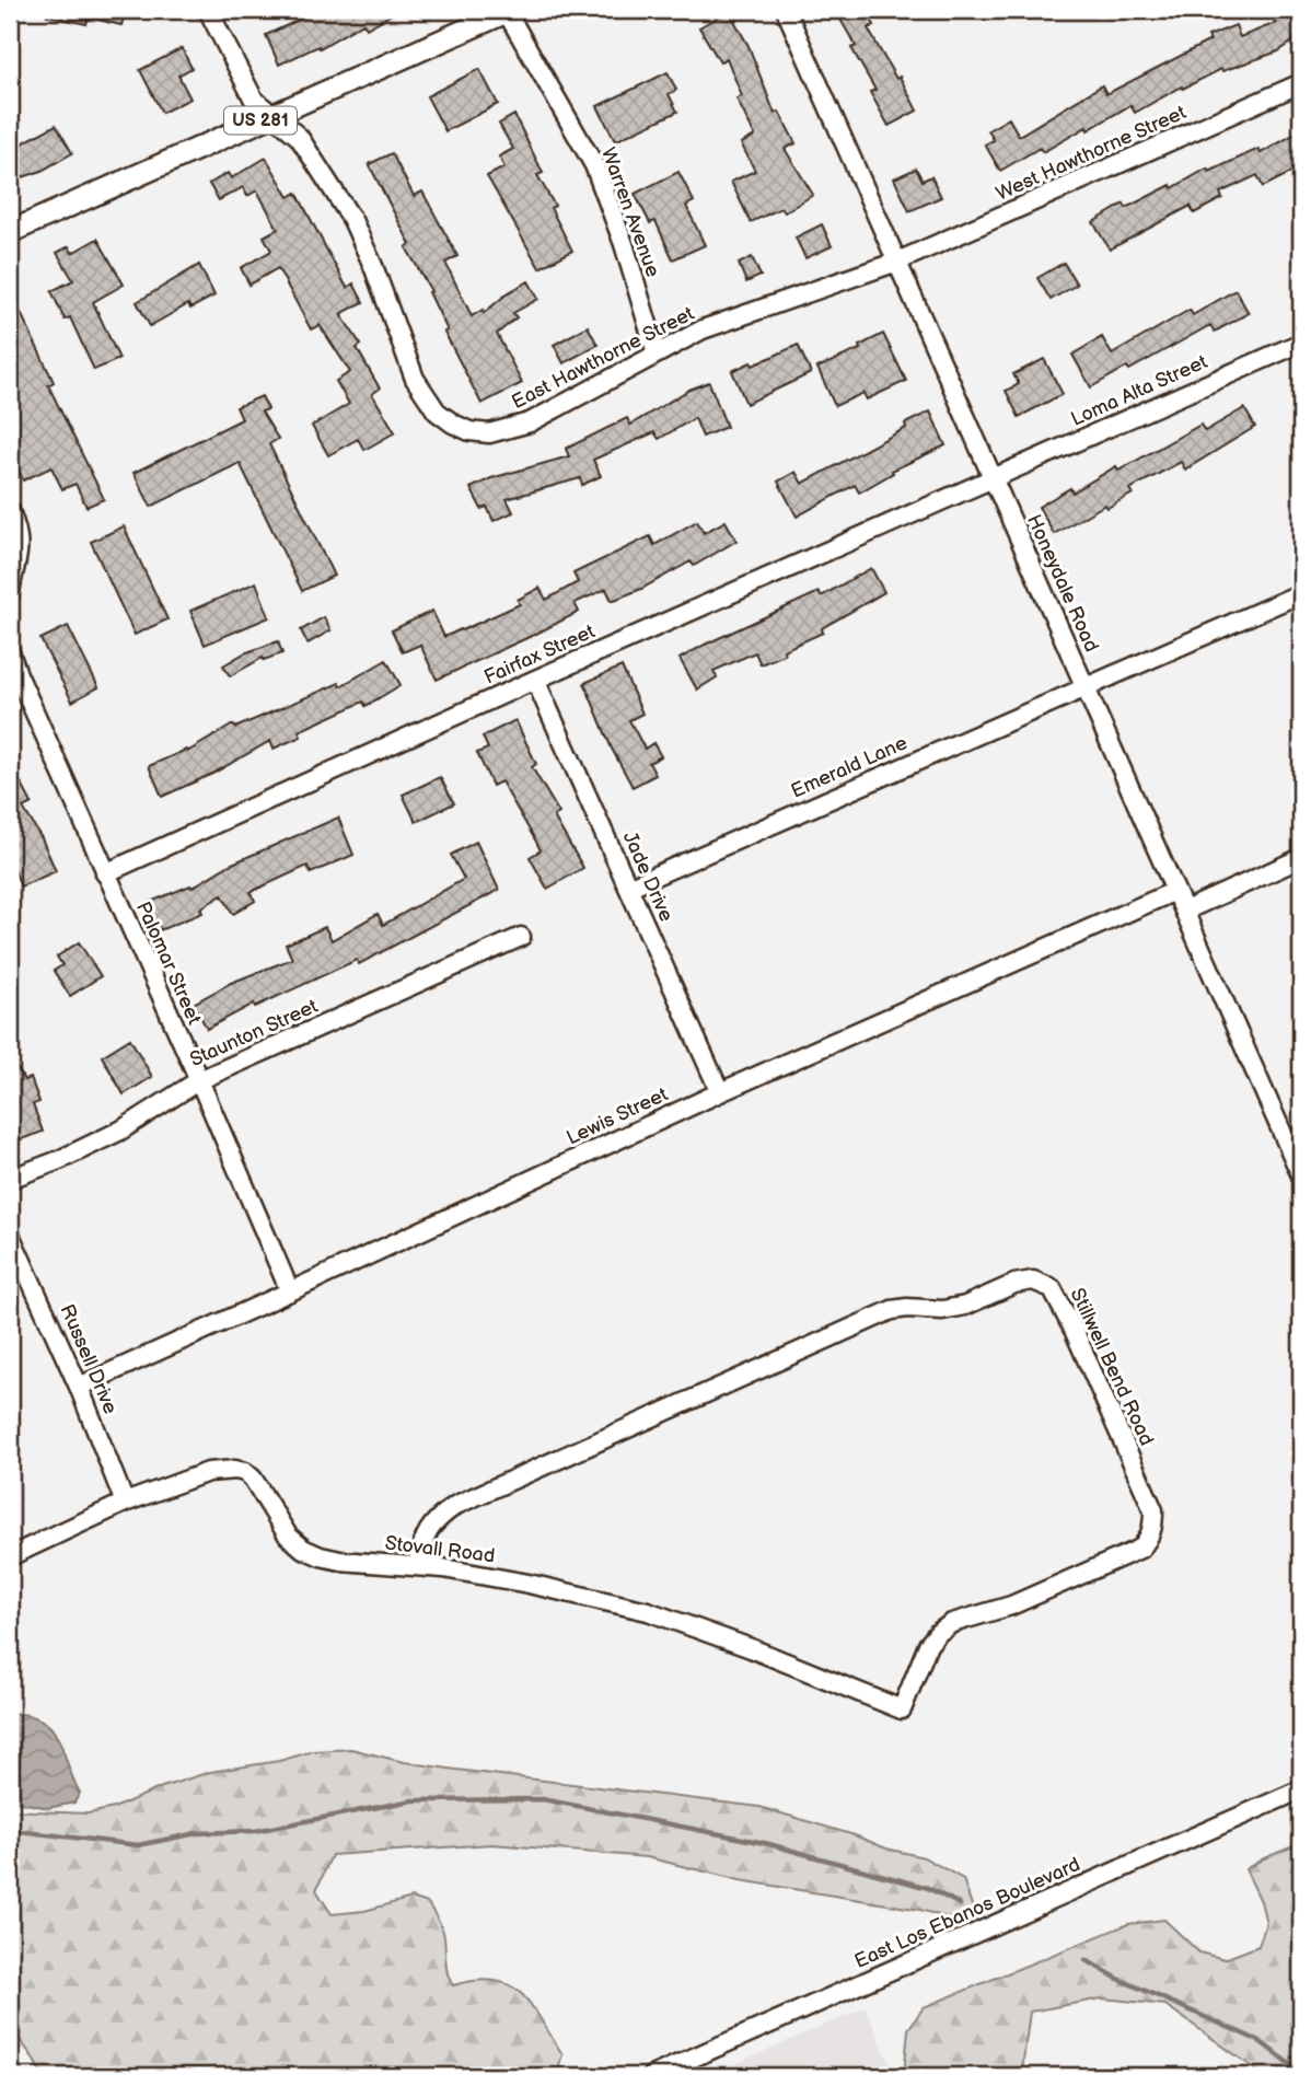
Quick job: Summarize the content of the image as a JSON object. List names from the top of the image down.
{
  "streets": {
    "main road": ["US 281"],
    "street": [
      "West Hawthorne Street",
      "Warren Avenue",
      "East Hawthorne Street",
      "Loma Alta Street",
      "Honeydale Road",
      "Fairfax Street",
      "Emerald Lane",
      "Jade Drive",
      "Palomar Street",
      "Staunton Street",
      "Lewis Street",
      "Russell Drive",
      "Stillwell Bend Road",
      "Stovall Road",
      "East Los Ebanos Boulevard"
    ]
  },
  "crossings": [
    ["US 281", "Warren Avenue"],
    ["US 281", "East Hawthorne Street"],
    ["West Hawthorne Street", "East Hawthorne Street"],
    ["West Hawthorne Street", "Honeydale Road"],
    ["Warren Avenue", "East Hawthorne Street"],
    ["East Hawthorne Street", "Honeydale Road"],
    ["Loma Alta Street", "Honeydale Road"],
    ["Loma Alta Street", "Fairfax Street"],
    ["Honeydale Road", "Fairfax Street"],
    ["Honeydale Road", "Emerald Lane"],
    ["Honeydale Road", "Lewis Street"],
    ["Fairfax Street", "Jade Drive"],
    ["Fairfax Street", "Palomar Street"],
    ["Emerald Lane", "Jade Drive"],
    ["Jade Drive", "Lewis Street"],
    ["Palomar Street", "Staunton Street"],
    ["Palomar Street", "Lewis Street"],
    ["Lewis Street", "Russell Drive"],
    ["Russell Drive", "Stovall Road"],
    ["Stillwell Bend Road", "Stovall Road"]
  ]
}
